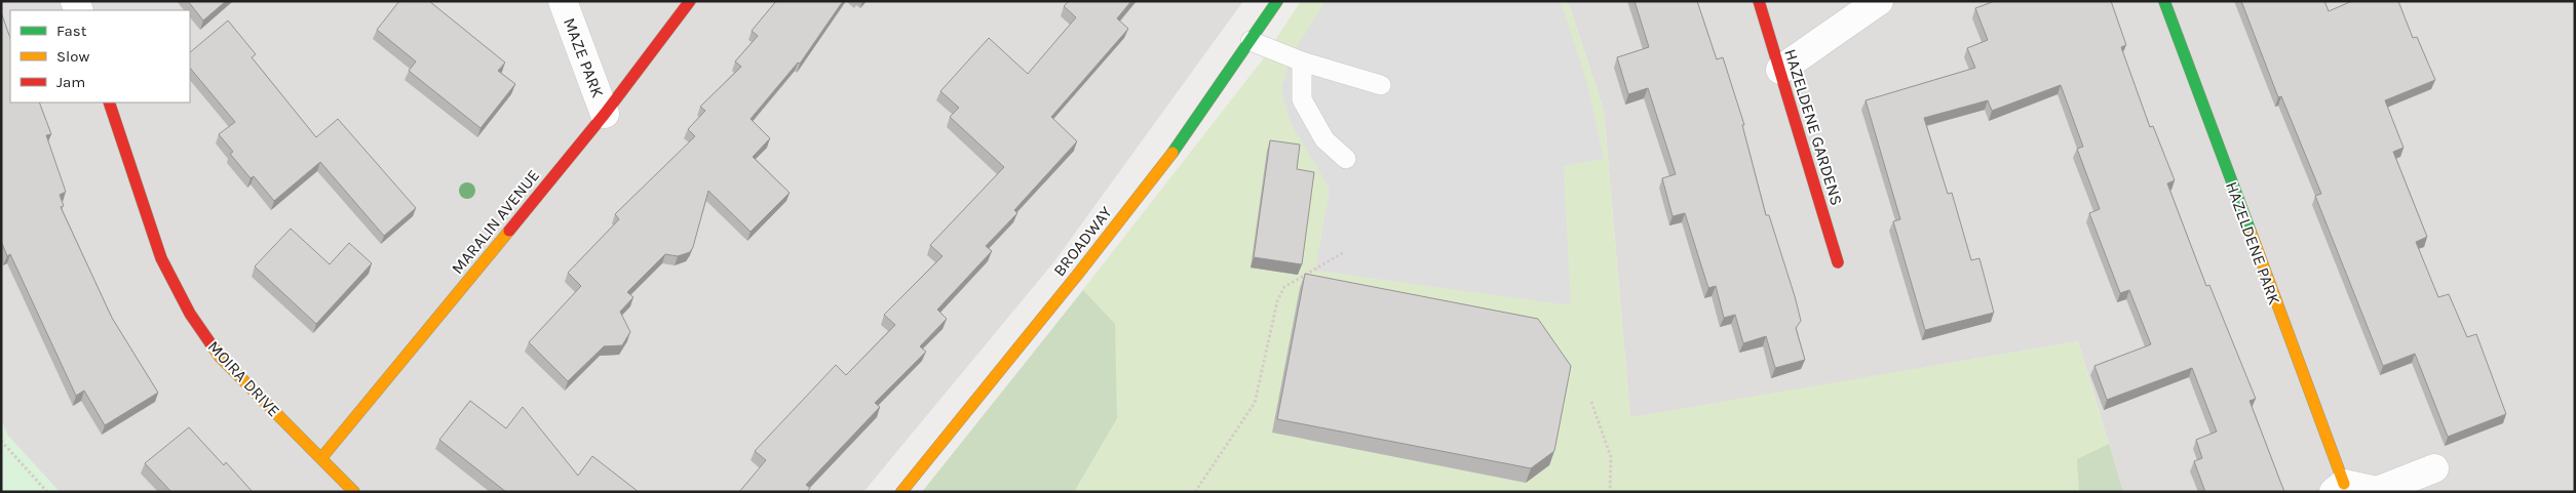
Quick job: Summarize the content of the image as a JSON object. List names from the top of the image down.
{
  "streets": {
    "street": [
      "MAZE PARK",
      "HAZELDENE GARDENS",
      "MARALIN AVENUE",
      "BROADWAY",
      "HAZELDENE PARK",
      "MOIRA DRIVE"
    ]
  },
  "crossings": [
    ["MAZE PARK", "MARALIN AVENUE"],
    ["MARALIN AVENUE", "MOIRA DRIVE"]
  ],
  "legend": ["Fast", "Slow", "Jam"]
}
